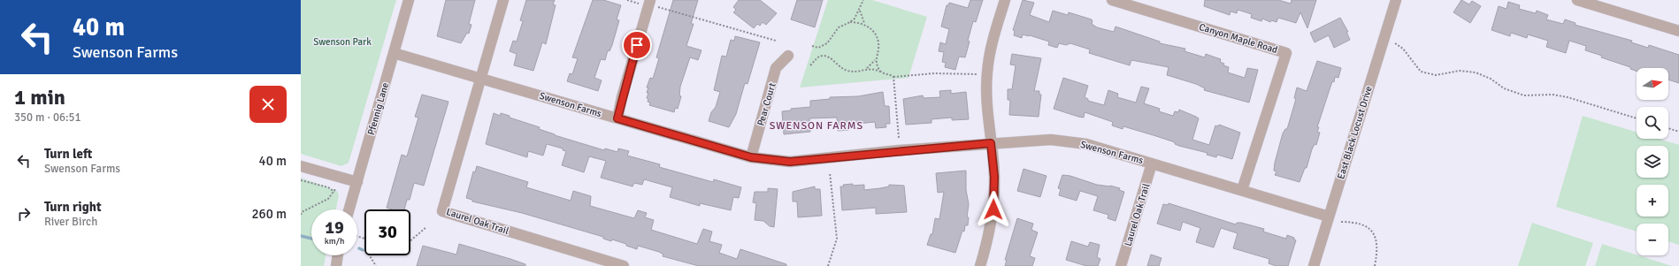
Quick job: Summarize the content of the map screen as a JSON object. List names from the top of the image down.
{
  "streets": {
    "street": [
      "Canyon Maple Road",
      "Swenson Farms",
      "Pear Court",
      "Pfennig Lane",
      "East Black Locust Drive",
      "Laurel Oak Trail"
    ]
  },
  "crossings": [
    ["Canyon Maple Road", "Swenson Farms"],
    ["Swenson Farms", "Pear Court"],
    ["Swenson Farms", "Pfennig Lane"],
    ["Swenson Farms", "East Black Locust Drive"],
    ["Swenson Farms", "Laurel Oak Trail"]
  ],
  "districts": ["SWENSON FARMS"],
  "parks": ["Swenson Park"],
  "north": "right",
  "page": {
    "turn": ["40 m", "Swenson Farms"],
    "map_buttons": ["+", "−"],
    "heading": ["1 min", "350 m · 06:51"],
    "list": [
      {
        "name": "Turn left",
        "note": "Swenson Farms",
        "value": "40 m"
      },
      {
        "name": "Turn right",
        "note": "River Birch",
        "value": "260 m"
      }
    ],
    "speed": "19 km/h",
    "limit": "30"
  }
}
